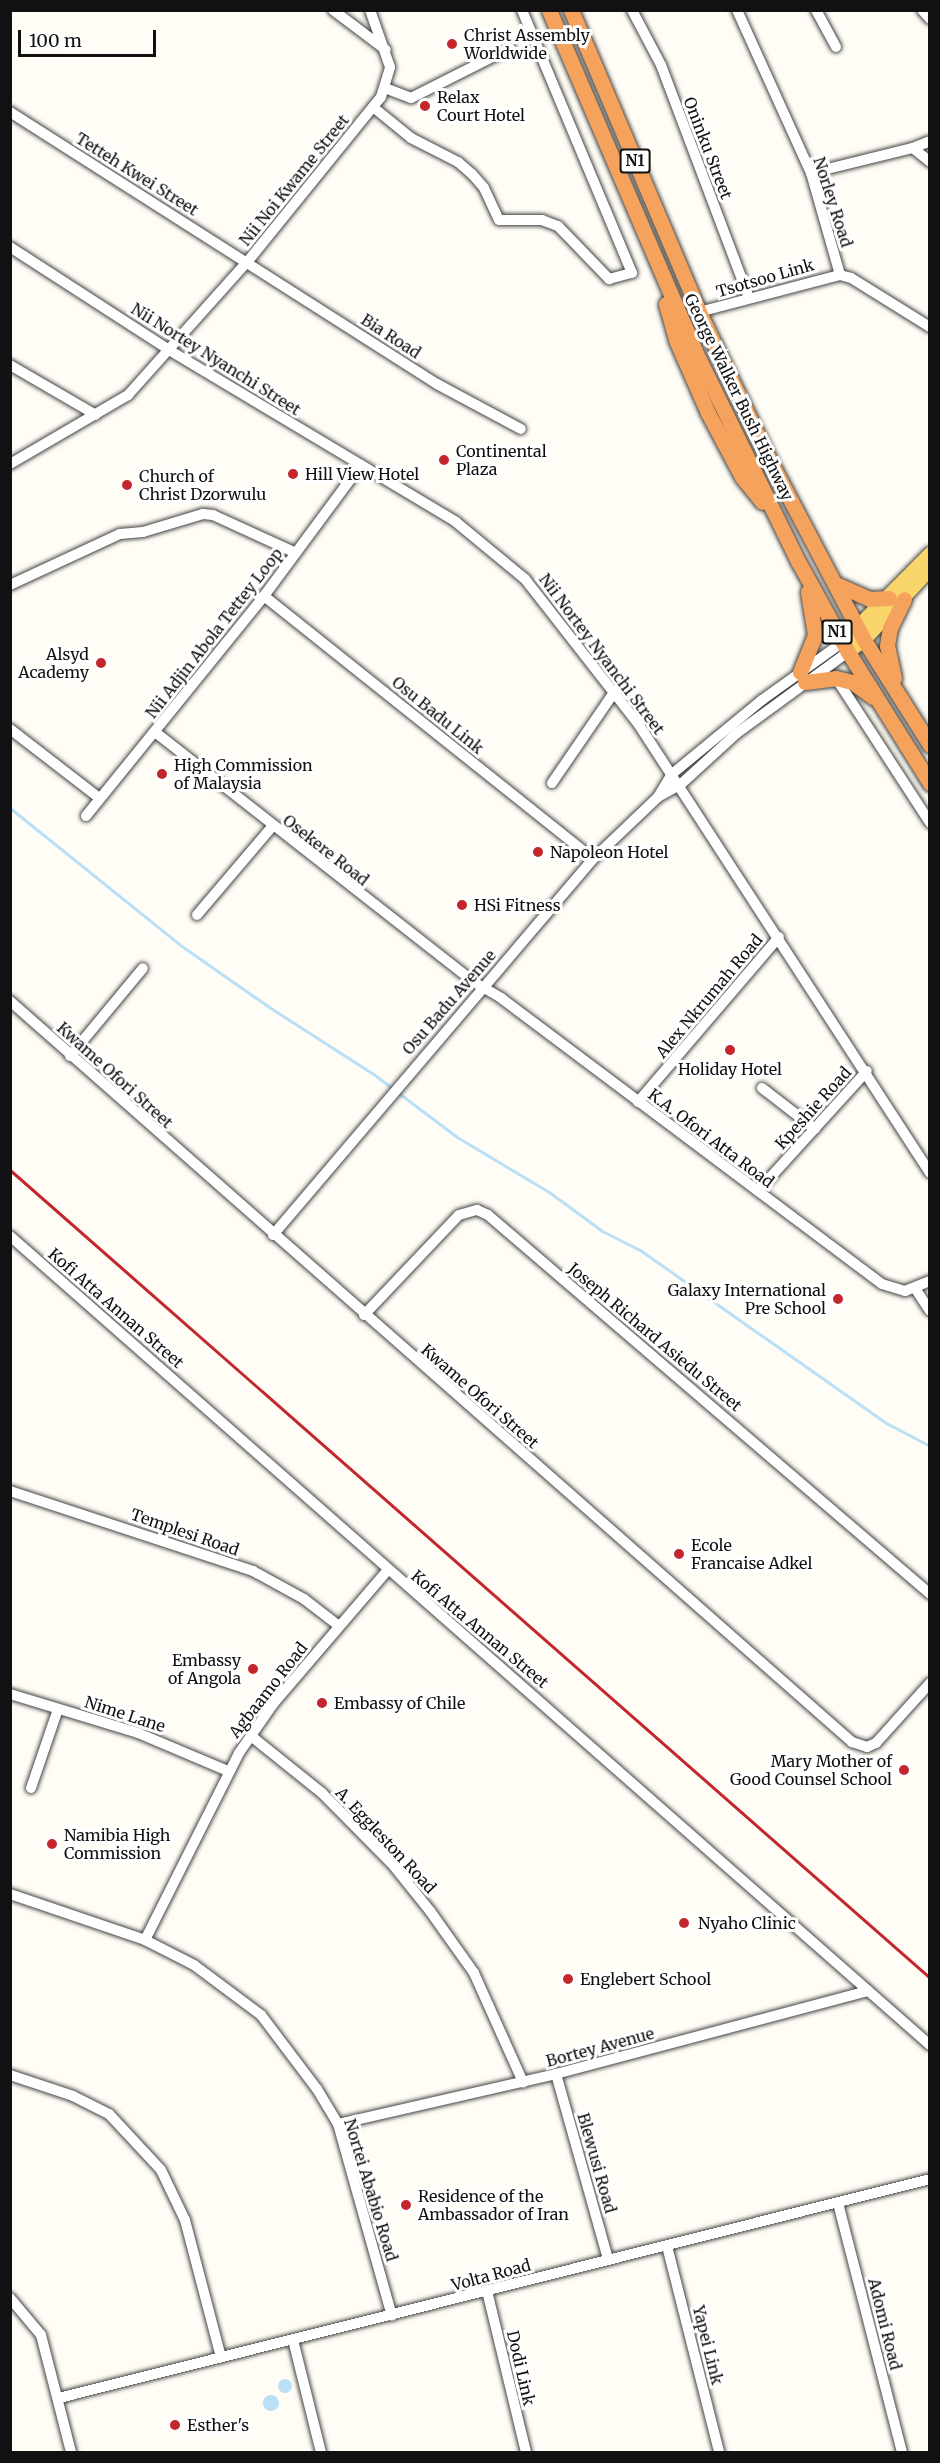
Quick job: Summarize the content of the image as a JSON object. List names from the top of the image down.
{
  "streets": {
    "highway": ["N1", "George Walker Bush Highway"],
    "street": [
      "Oninku Street",
      "Tetteh Kwei Street",
      "Nii Noi Kwame Street",
      "Norley Road",
      "Tsotsoo Link",
      "Bia Road",
      "Nii Nortey Nyanchi Street",
      "Nii Adjin Abola Tettey Loop",
      "Osu Badu Link",
      "Osekere Road",
      "Alex Nkrumah Road",
      "Osu Badu Avenue",
      "Kwame Ofori Street",
      "Kpeshie Road",
      "K.A. Ofori Atta Road",
      "Kofi Atta Annan Street",
      "Joseph Richard Asiedu Street",
      "Templesi Road",
      "Agbaamo Road",
      "Nime Lane",
      "A. Eggleston Road",
      "Bortey Avenue",
      "Blewusi Road",
      "Nortei Ababio Road",
      "Volta Road",
      "Adomi Road",
      "Yapei Link",
      "Dodi Link"
    ]
  },
  "crossings": [
    ["Oninku Street", "Tsotsoo Link"],
    ["Tetteh Kwei Street", "Nii Noi Kwame Street"],
    ["Tetteh Kwei Street", "Bia Road"],
    ["Nii Noi Kwame Street", "Bia Road"],
    ["Nii Noi Kwame Street", "Nii Nortey Nyanchi Street"],
    ["Norley Road", "Tsotsoo Link"],
    ["Tsotsoo Link", "George Walker Bush Highway"],
    ["Nii Nortey Nyanchi Street", "Nii Adjin Abola Tettey Loop"],
    ["Nii Nortey Nyanchi Street", "Alex Nkrumah Road"],
    ["Nii Nortey Nyanchi Street", "Osu Badu Avenue"],
    ["Nii Nortey Nyanchi Street", "Kpeshie Road"],
    ["George Walker Bush Highway", "Osu Badu Avenue"],
    ["Nii Adjin Abola Tettey Loop", "Osu Badu Link"],
    ["Nii Adjin Abola Tettey Loop", "Osekere Road"],
    ["Osu Badu Link", "Osu Badu Avenue"],
    ["Osekere Road", "Osu Badu Avenue"],
    ["Osekere Road", "K.A. Ofori Atta Road"],
    ["Alex Nkrumah Road", "K.A. Ofori Atta Road"],
    ["Osu Badu Avenue", "Kwame Ofori Street"],
    ["Osu Badu Avenue", "K.A. Ofori Atta Road"],
    ["Kwame Ofori Street", "Joseph Richard Asiedu Street"],
    ["Kpeshie Road", "K.A. Ofori Atta Road"],
    ["Kofi Atta Annan Street", "Agbaamo Road"],
    ["Kofi Atta Annan Street", "Bortey Avenue"],
    ["Templesi Road", "Agbaamo Road"],
    ["Agbaamo Road", "Nime Lane"],
    ["Agbaamo Road", "A. Eggleston Road"],
    ["Agbaamo Road", "Nortei Ababio Road"],
    ["A. Eggleston Road", "Bortey Avenue"],
    ["Bortey Avenue", "Blewusi Road"],
    ["Bortey Avenue", "Nortei Ababio Road"],
    ["Blewusi Road", "Volta Road"],
    ["Nortei Ababio Road", "Volta Road"],
    ["Volta Road", "Adomi Road"],
    ["Volta Road", "Yapei Link"],
    ["Volta Road", "Dodi Link"]
  ],
  "places": [
    "Christ Assembly Worldwide",
    "Relax Court Hotel",
    "Continental Plaza",
    "Hill View Hotel",
    "Church of Christ Dzorwulu",
    "Alsyd Academy",
    "High Commission of Malaysia",
    "Napoleon Hotel",
    "HSi Fitness",
    "Holiday Hotel",
    "Galaxy International Pre School",
    "Ecole Francaise Adkel",
    "Embassy of Angola",
    "Embassy of Chile",
    "Mary Mother of Good Counsel School",
    "Namibia High Commission",
    "Nyaho Clinic",
    "Englebert School",
    "Residence of the Ambassador of Iran",
    "Esther's"
  ],
  "scale_bar": "100 m"
}
